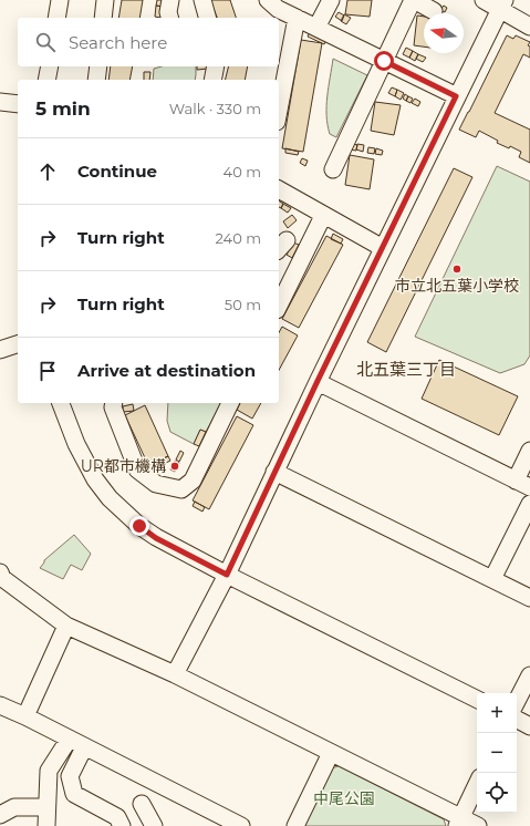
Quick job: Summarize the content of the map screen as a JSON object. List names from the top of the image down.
{
  "districts": ["北五葉三丁目"],
  "parks": ["中尾公園"],
  "places": ["市立北五葉小学校", "UR都市機構"],
  "north": "left",
  "page": {
    "search": "Search here",
    "heading": ["5 min", "Walk · 330 m"],
    "list": [
      ["Continue", "40 m"],
      ["Turn right", "240 m"],
      ["Turn right", "50 m"],
      "Arrive at destination"
    ],
    "map_buttons": ["+", "−"]
  }
}
